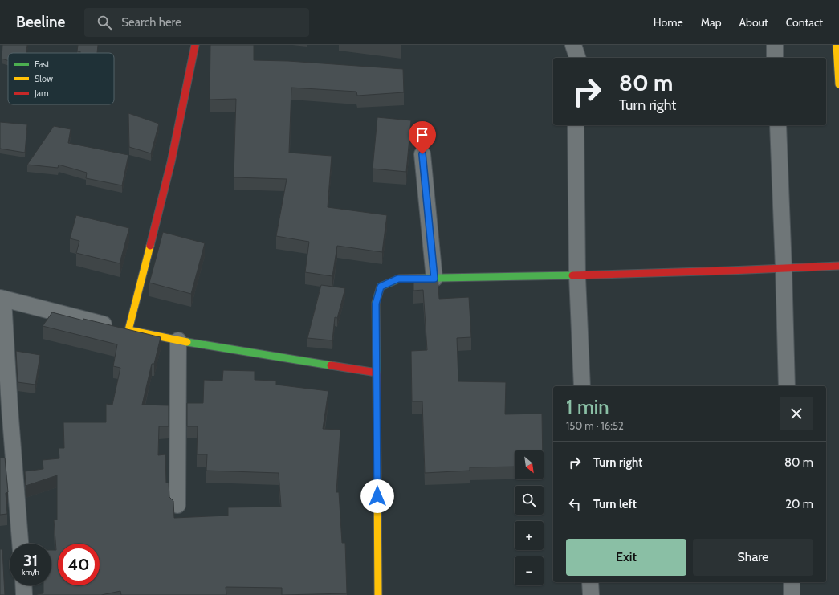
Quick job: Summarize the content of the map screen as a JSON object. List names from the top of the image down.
{
  "legend": ["Fast", "Slow", "Jam"],
  "north": "bottom right",
  "page": {
    "header": "Beeline",
    "search": "Search here",
    "nav": [
      "Home",
      "Map",
      "About",
      "Contact"
    ],
    "turn": ["80 m", "Turn right"],
    "heading": ["1 min", "150 m · 16:52"],
    "list": [
      {
        "name": "Turn right",
        "value": "80 m"
      },
      {
        "name": "Turn left",
        "value": "20 m"
      }
    ],
    "map_buttons": ["+", "−"],
    "buttons": ["Exit", "Share"],
    "speed": "31 km/h",
    "limit": "40"
  }
}
